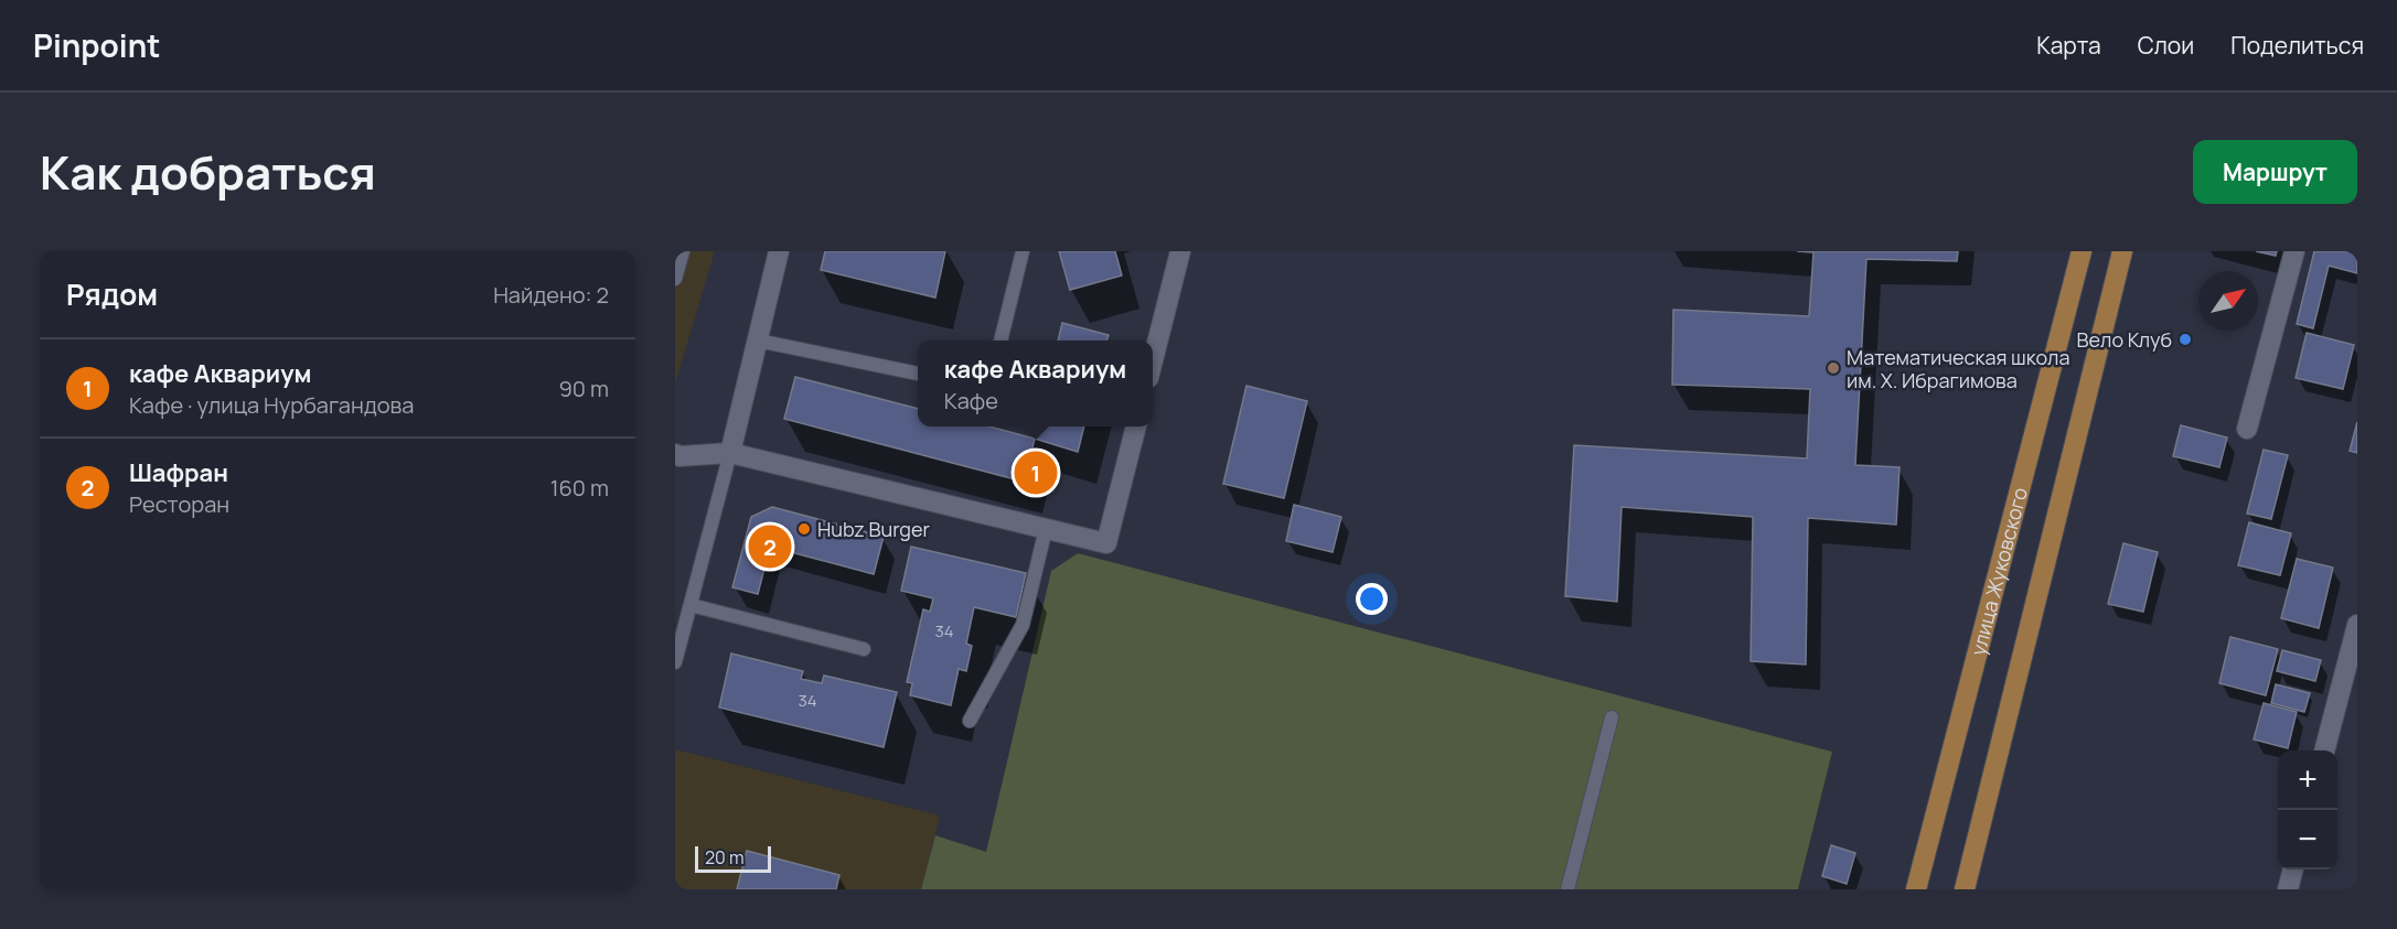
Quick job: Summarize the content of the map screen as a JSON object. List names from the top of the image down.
{
  "streets": {
    "main road": ["улица Жуковского"]
  },
  "places": ["Вело Клуб", "Математическая школа им. Х. Ибрагимова", "Hubz Burger"],
  "house_numbers": ["34", "34"],
  "scale_bar": "20 m",
  "north": "top right",
  "page": {
    "header": "Pinpoint",
    "nav": ["Карта", "Слои", "Поделиться"],
    "title": "Как добраться",
    "buttons": "Маршрут",
    "heading": ["Рядом", "Найдено: 2"],
    "list": [
      {
        "mark": "1",
        "name": "кафе Аквариум",
        "note": "Кафе · улица Нурбагандова",
        "value": "90 m"
      },
      {
        "mark": "2",
        "name": "Шафран",
        "note": "Ресторан",
        "value": "160 m"
      }
    ],
    "popup": ["кафе Аквариум", "Кафе"],
    "pins": ["1", "2"],
    "map_buttons": ["+", "−"],
    "scale": "20 m"
  }
}
